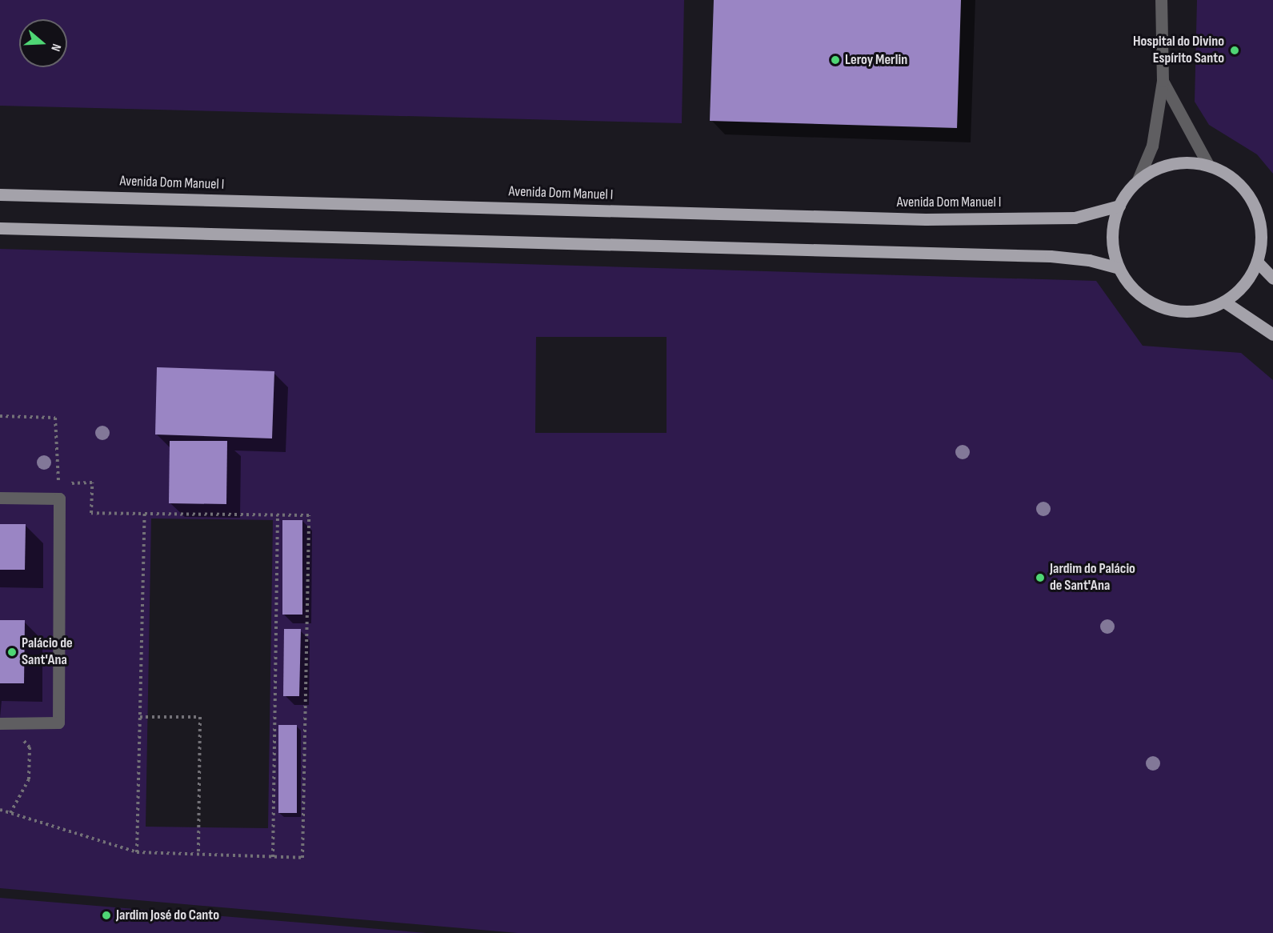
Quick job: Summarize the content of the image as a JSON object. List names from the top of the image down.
{
  "streets": {
    "main road": ["Avenida Dom Manuel I"]
  },
  "places": [
    "Hospital do Divino Espírito Santo",
    "Leroy Merlin",
    "Jardim do Palácio de Sant'Ana",
    "Palácio de Sant'Ana",
    "Jardim José do Canto"
  ],
  "north": "right"
}
